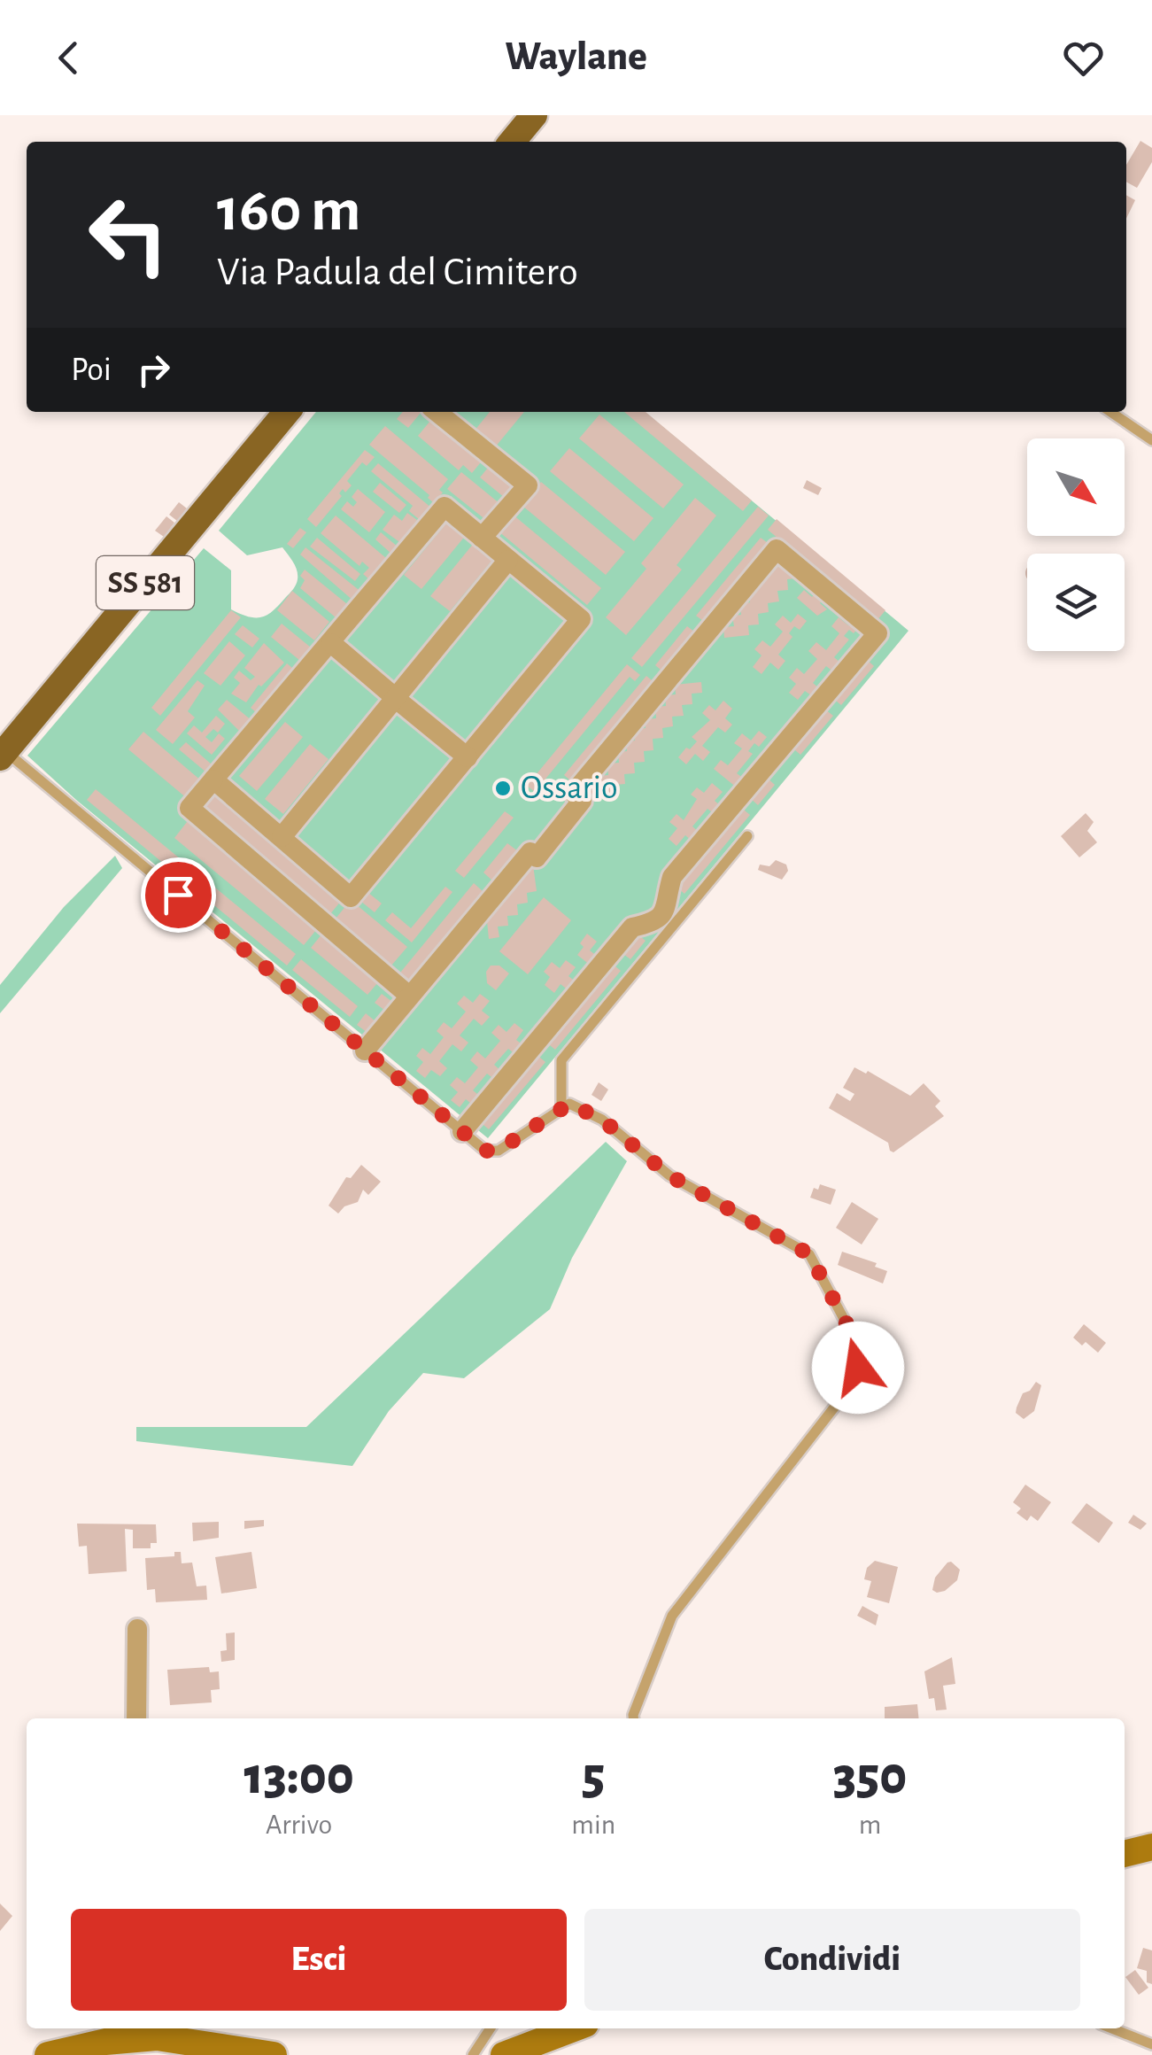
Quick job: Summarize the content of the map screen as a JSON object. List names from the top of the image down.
{
  "streets": {
    "main road": ["SS 581"]
  },
  "places": ["Ossario"],
  "north": "bottom right",
  "page": {
    "header": "Waylane",
    "turn": ["160 m", "Via Padula del Cimitero"],
    "then": "Poi",
    "eta": [
      "13:00",
      "Arrivo",
      "5",
      "min",
      "350",
      "m"
    ],
    "buttons": ["Esci", "Condividi"]
  }
}
